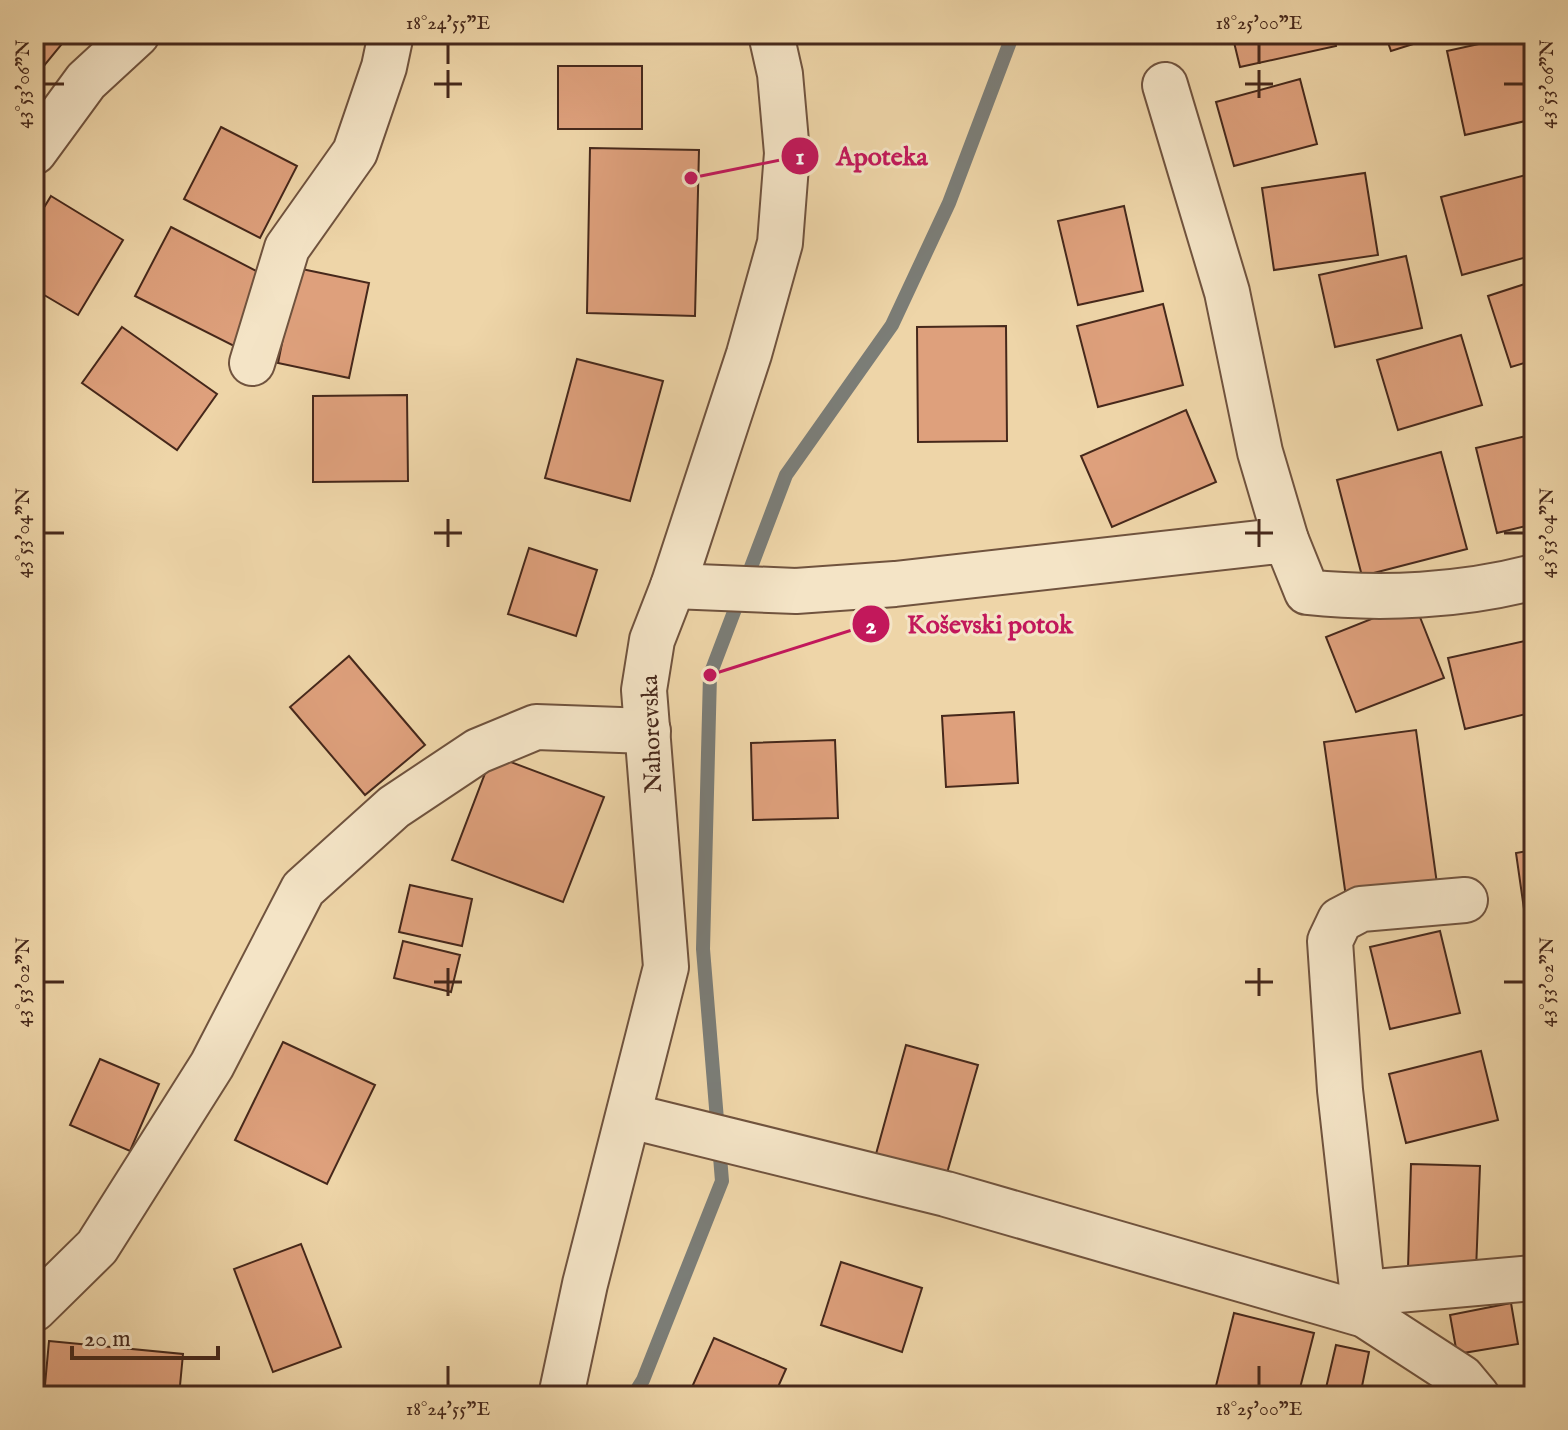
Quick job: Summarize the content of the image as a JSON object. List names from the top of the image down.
{
  "streets": {
    "street": ["Nahorevska"]
  },
  "places": ["Apoteka", "Koševski potok"],
  "scale_bar": "20 m",
  "coordinates": [
    "18°24'55\"E",
    "18°25'00\"E",
    "43°53'06\"N",
    "43°53'04\"N",
    "43°53'02\"N"
  ]
}
